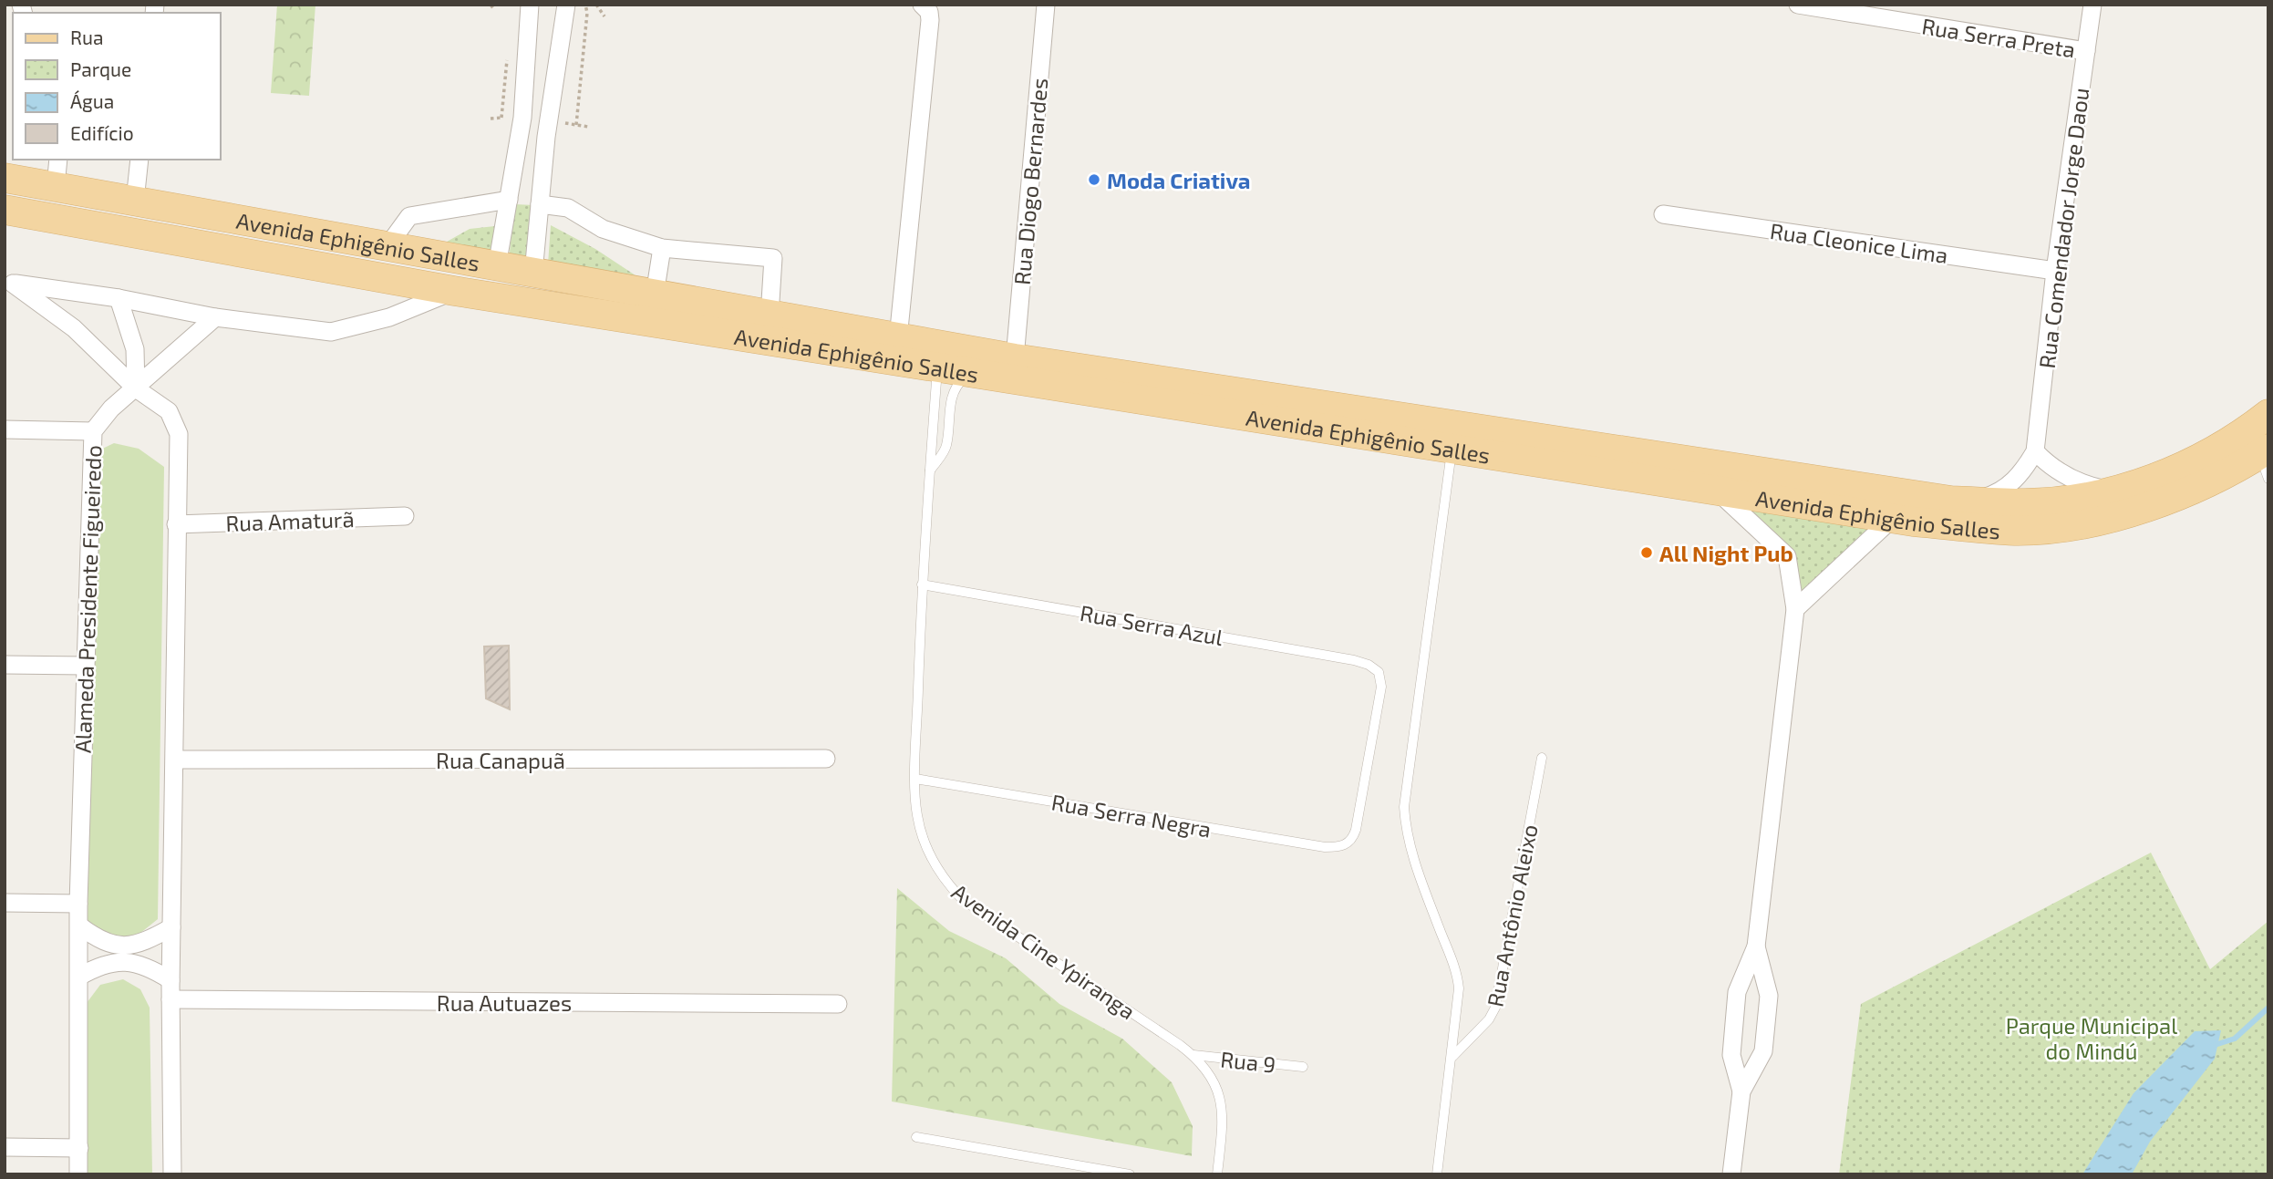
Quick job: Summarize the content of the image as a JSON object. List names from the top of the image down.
{
  "streets": {
    "main road": ["Avenida Ephigênio Salles"],
    "street": [
      "Rua Serra Preta",
      "Rua Diogo Bernardes",
      "Rua Comendador Jorge Daou",
      "Rua Cleonice Lima",
      "Rua Amaturã",
      "Alameda Presidente Figueiredo",
      "Rua Canapuã",
      "Rua Autuazes"
    ],
    "lane": [
      "Rua Serra Azul",
      "Rua Serra Negra",
      "Rua Antônio Aleixo",
      "Avenida Cine Ypiranga",
      "Rua 9"
    ]
  },
  "crossings": [
    ["Rua Serra Preta", "Rua Comendador Jorge Daou"],
    ["Rua Diogo Bernardes", "Avenida Ephigênio Salles"],
    ["Rua Comendador Jorge Daou", "Avenida Ephigênio Salles"],
    ["Rua Comendador Jorge Daou", "Rua Cleonice Lima"],
    ["Avenida Ephigênio Salles", "Alameda Presidente Figueiredo"],
    ["Avenida Ephigênio Salles", "Avenida Cine Ypiranga"],
    ["Rua Serra Azul", "Rua Serra Negra"],
    ["Rua Serra Azul", "Avenida Cine Ypiranga"],
    ["Rua Serra Negra", "Avenida Cine Ypiranga"],
    ["Avenida Cine Ypiranga", "Rua 9"]
  ],
  "parks": ["Parque Municipal do Mindú"],
  "places": ["Moda Criativa", "All Night Pub"],
  "legend": [
    "Rua",
    "Parque",
    "Água",
    "Edifício"
  ]
}
